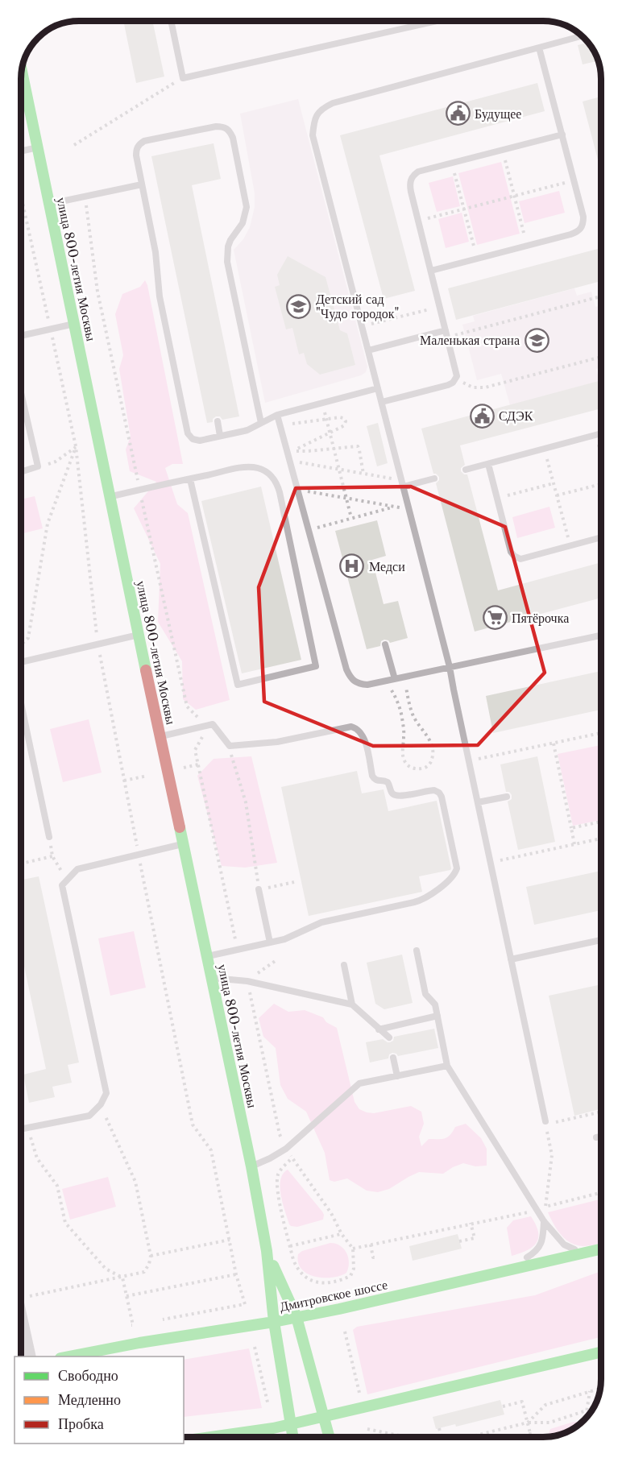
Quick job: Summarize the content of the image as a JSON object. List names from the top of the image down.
{
  "streets": {
    "main road": ["улица 800-летия Москвы", "Дмитровское шоссе"]
  },
  "crossings": [
    ["улица 800-летия Москвы", "Дмитровское шоссе"]
  ],
  "places": {
    "public building": ["Будущее", "СДЭК"],
    "school or university": ["Детский сад \"Чудо городок\"", "Маленькая страна"],
    "hospital": ["Медси"],
    "supermarket": ["Пятёрочка"]
  },
  "legend": ["Свободно", "Медленно", "Пробка"]
}
